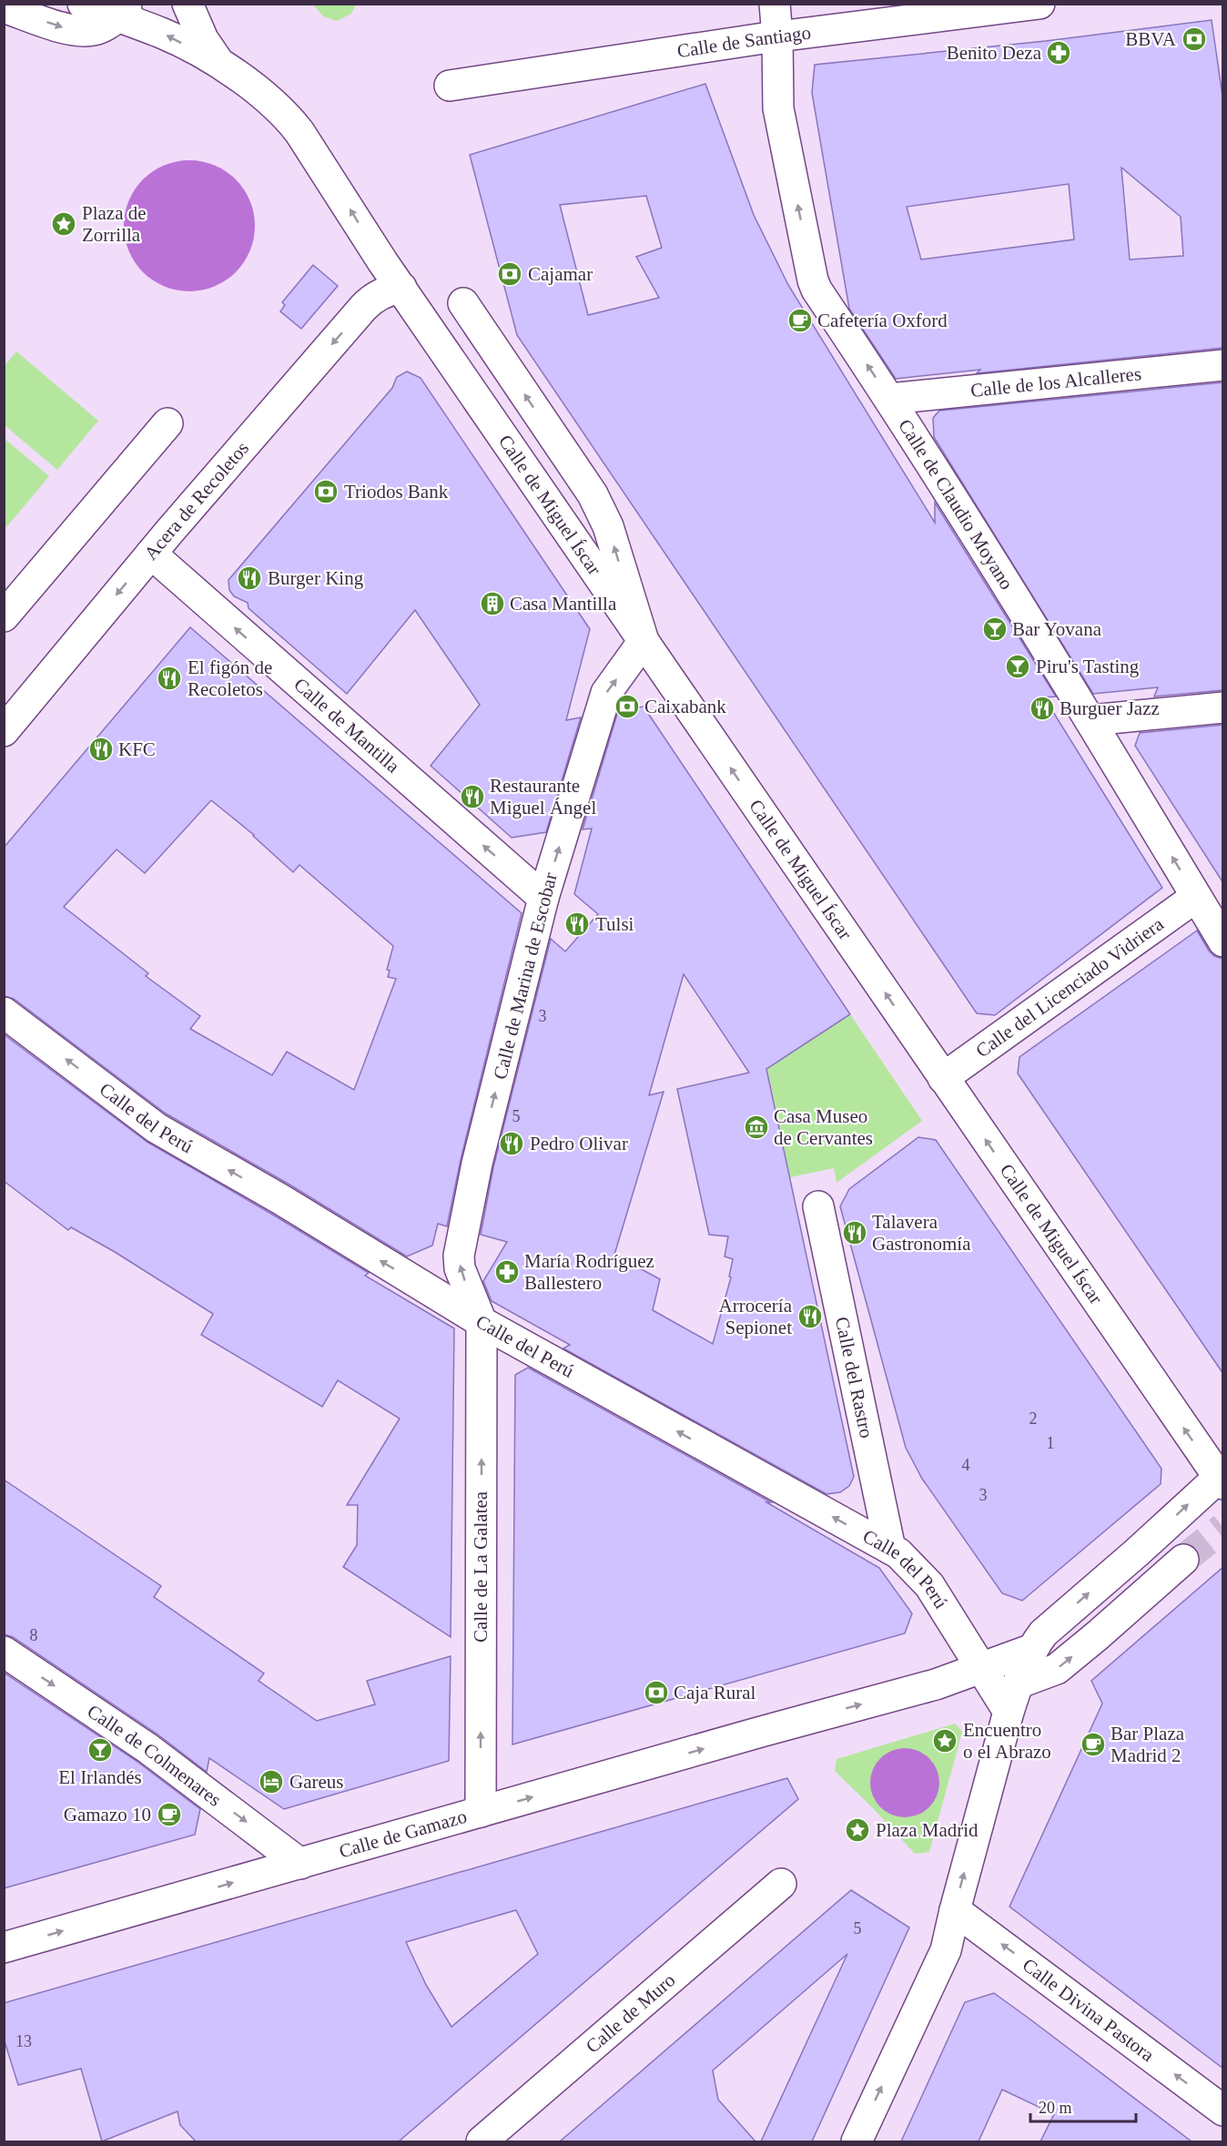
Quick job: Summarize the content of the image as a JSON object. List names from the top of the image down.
{
  "streets": {
    "street": [
      "Calle de Santiago",
      "Calle de los Alcalleres",
      "Acera de Recoletos",
      "Calle de Miguel Íscar",
      "Calle de Claudio Moyano",
      "Calle de Mantilla",
      "Calle de Marina de Escobar",
      "Calle del Licenciado Vidriera",
      "Calle del Perú",
      "Calle del Rastro",
      "Calle de La Galatea",
      "Calle de Colmenares",
      "Calle de Gamazo",
      "Calle Divina Pastora",
      "Calle de Muro"
    ]
  },
  "crossings": [
    ["Calle de Santiago", "Calle de Claudio Moyano"],
    ["Calle de los Alcalleres", "Calle de Claudio Moyano"],
    ["Acera de Recoletos", "Calle de Miguel Íscar"],
    ["Acera de Recoletos", "Calle de Mantilla"],
    ["Calle de Miguel Íscar", "Calle de Marina de Escobar"],
    ["Calle de Miguel Íscar", "Calle del Licenciado Vidriera"],
    ["Calle de Claudio Moyano", "Calle del Licenciado Vidriera"],
    ["Calle de Mantilla", "Calle de Marina de Escobar"],
    ["Calle de Marina de Escobar", "Calle del Perú"],
    ["Calle de Marina de Escobar", "Calle de La Galatea"],
    ["Calle del Perú", "Calle del Rastro"],
    ["Calle del Perú", "Calle de La Galatea"],
    ["Calle del Perú", "Calle de Gamazo"],
    ["Calle de La Galatea", "Calle de Gamazo"],
    ["Calle de Colmenares", "Calle de Gamazo"]
  ],
  "one_way": [
    "Calle de Miguel Íscar",
    "Calle de Claudio Moyano",
    "Calle de Mantilla",
    "Calle de Marina de Escobar",
    "Calle del Perú",
    "Calle de La Galatea",
    "Calle de Colmenares",
    "Calle de Gamazo",
    "Calle Divina Pastora"
  ],
  "places": {
    "bank": [
      "BBVA",
      "Cajamar",
      "Triodos Bank",
      "Caixabank",
      "Caja Rural"
    ],
    "pharmacy": ["Benito Deza", "María Rodríguez Ballestero"],
    "place": ["Plaza de Zorrilla", "Encuentro o el Abrazo", "Plaza Madrid"],
    "cafe": ["Cafetería Oxford", "Bar Plaza Madrid 2", "Gamazo 10"],
    "restaurant": [
      "Burger King",
      "El figón de Recoletos",
      "Burguer Jazz",
      "KFC",
      "Restaurante Miguel Ángel",
      "Tulsi",
      "Pedro Olivar",
      "Talavera Gastronomía",
      "Arrocería Sepionet"
    ],
    "building": ["Casa Mantilla"],
    "bar": ["Bar Yovana", "Piru's Tasting", "El Irlandés"],
    "museum": ["Casa Museo de Cervantes"],
    "hotel": ["Gareus"]
  },
  "house_numbers": [
    "3",
    "5",
    "2",
    "1",
    "4",
    "3",
    "8",
    "5",
    "13"
  ],
  "scale_bar": "20 m"
}
